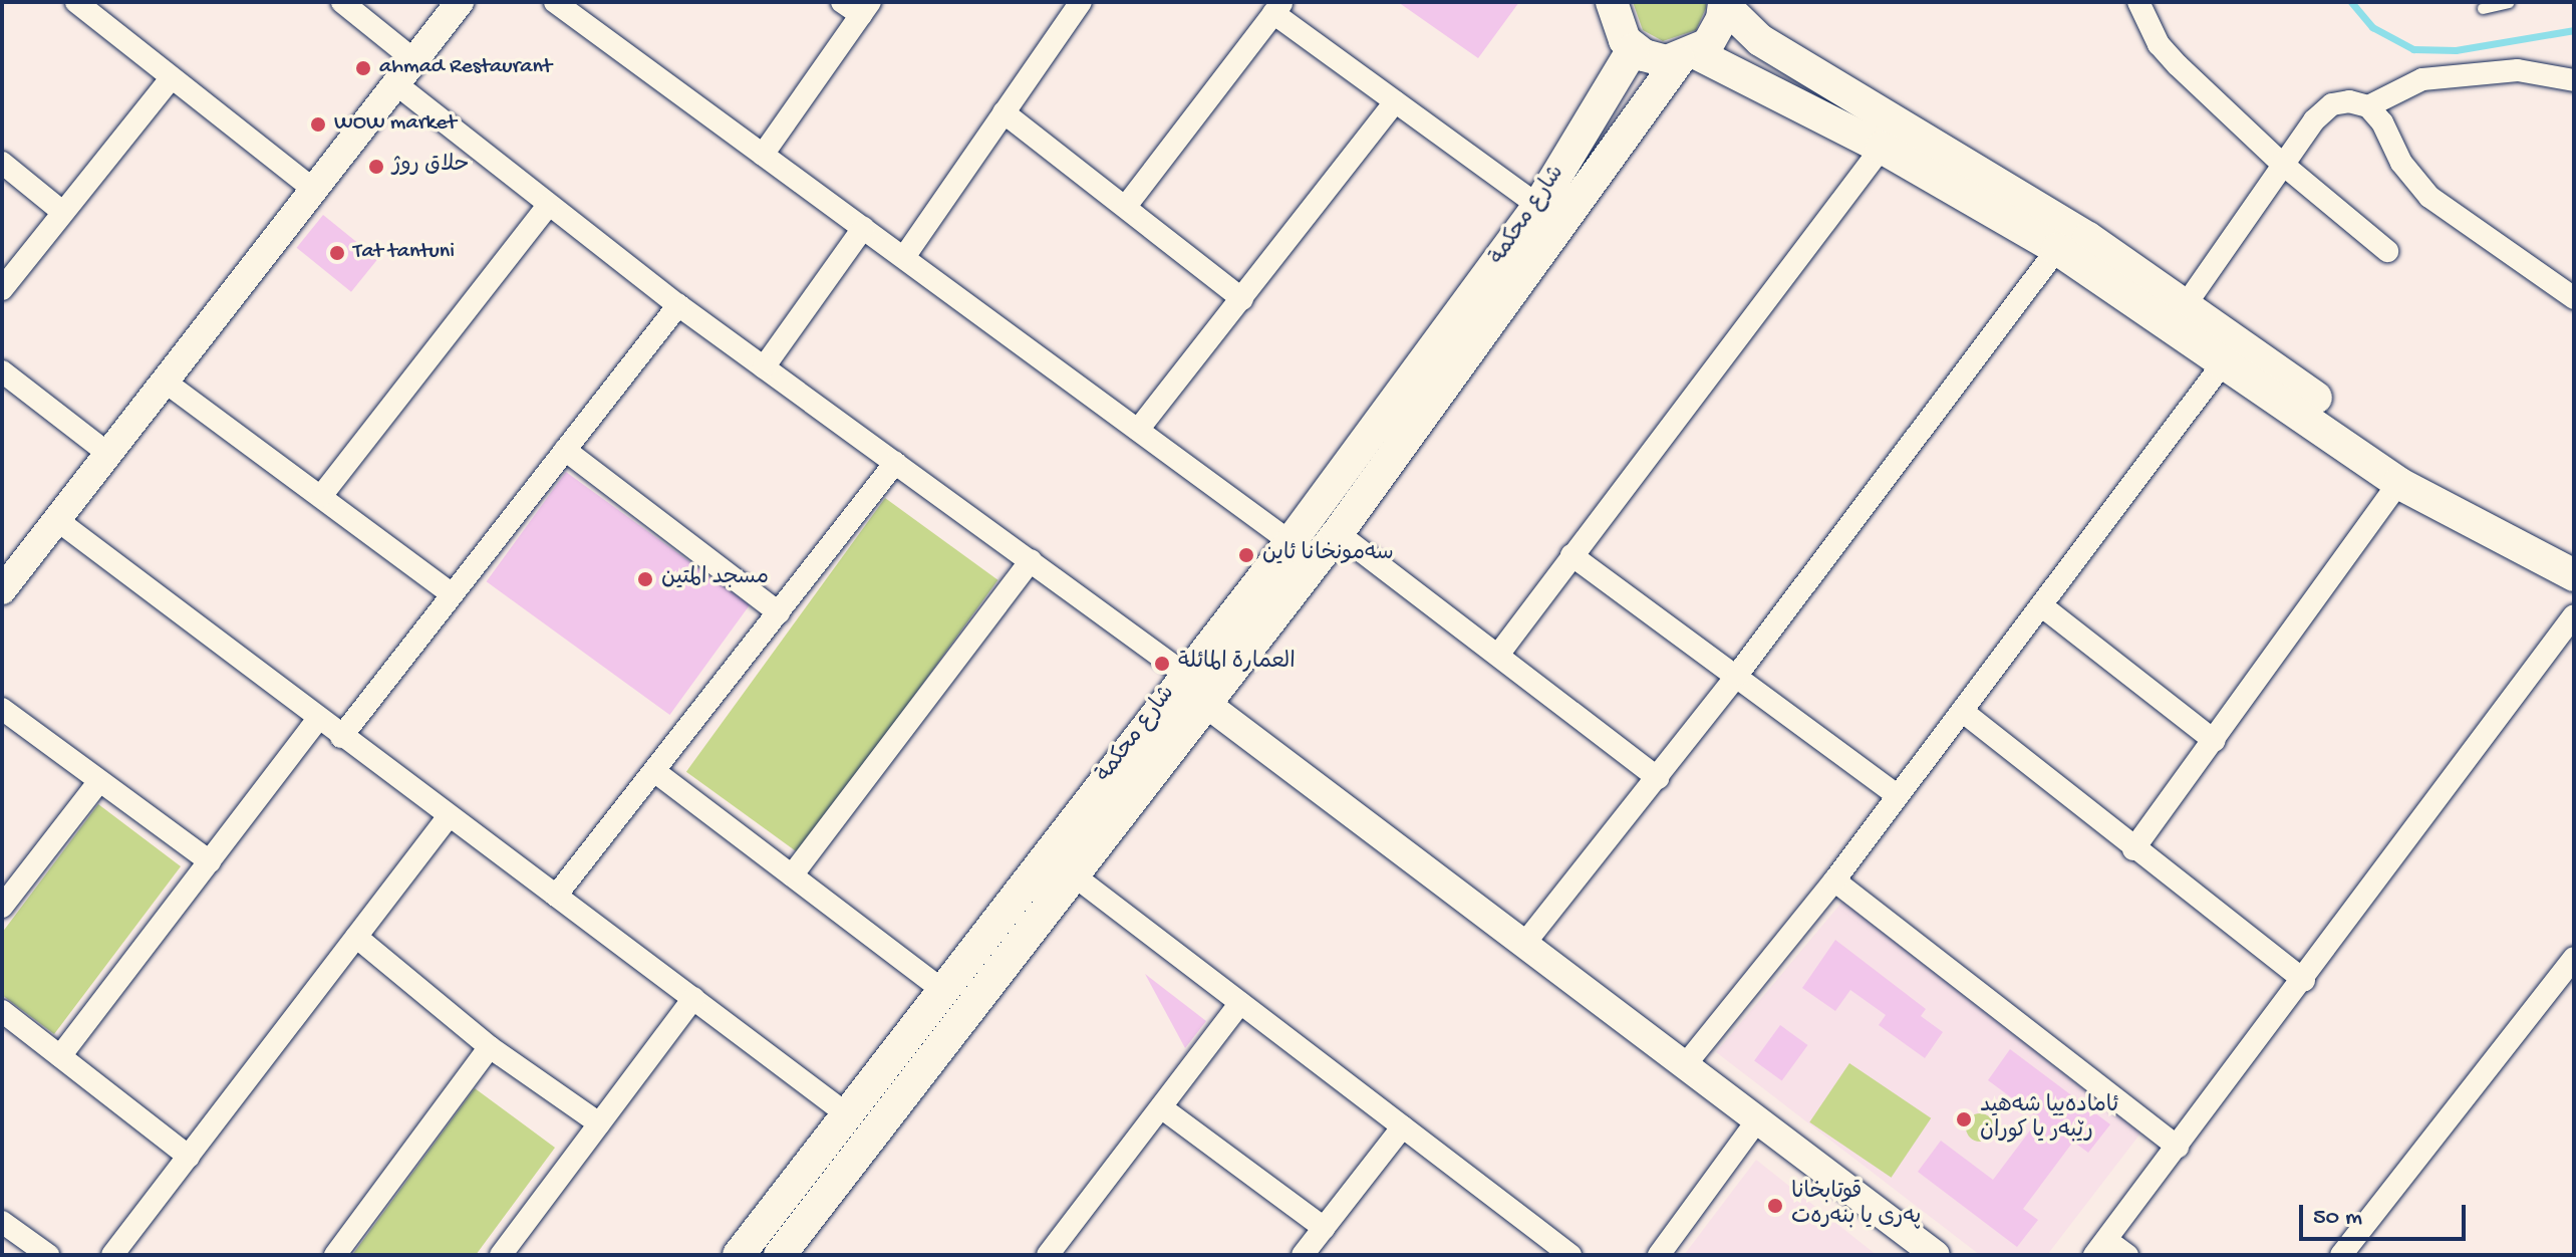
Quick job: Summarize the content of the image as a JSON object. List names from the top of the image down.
{
  "streets": {
    "main road": ["شارع محكمة"]
  },
  "places": [
    "ahmad Restaurant",
    "WOW market",
    "حلاق روژ",
    "Tat tantuni",
    "سەمونخانا ئاین",
    "مسجد المتين",
    "العمارة المائلة",
    "ئامادەییا شەهید رێبەر یا کوران",
    "قوتابخانا پەری یا بنەرەت"
  ],
  "scale_bar": "50 m"
}
